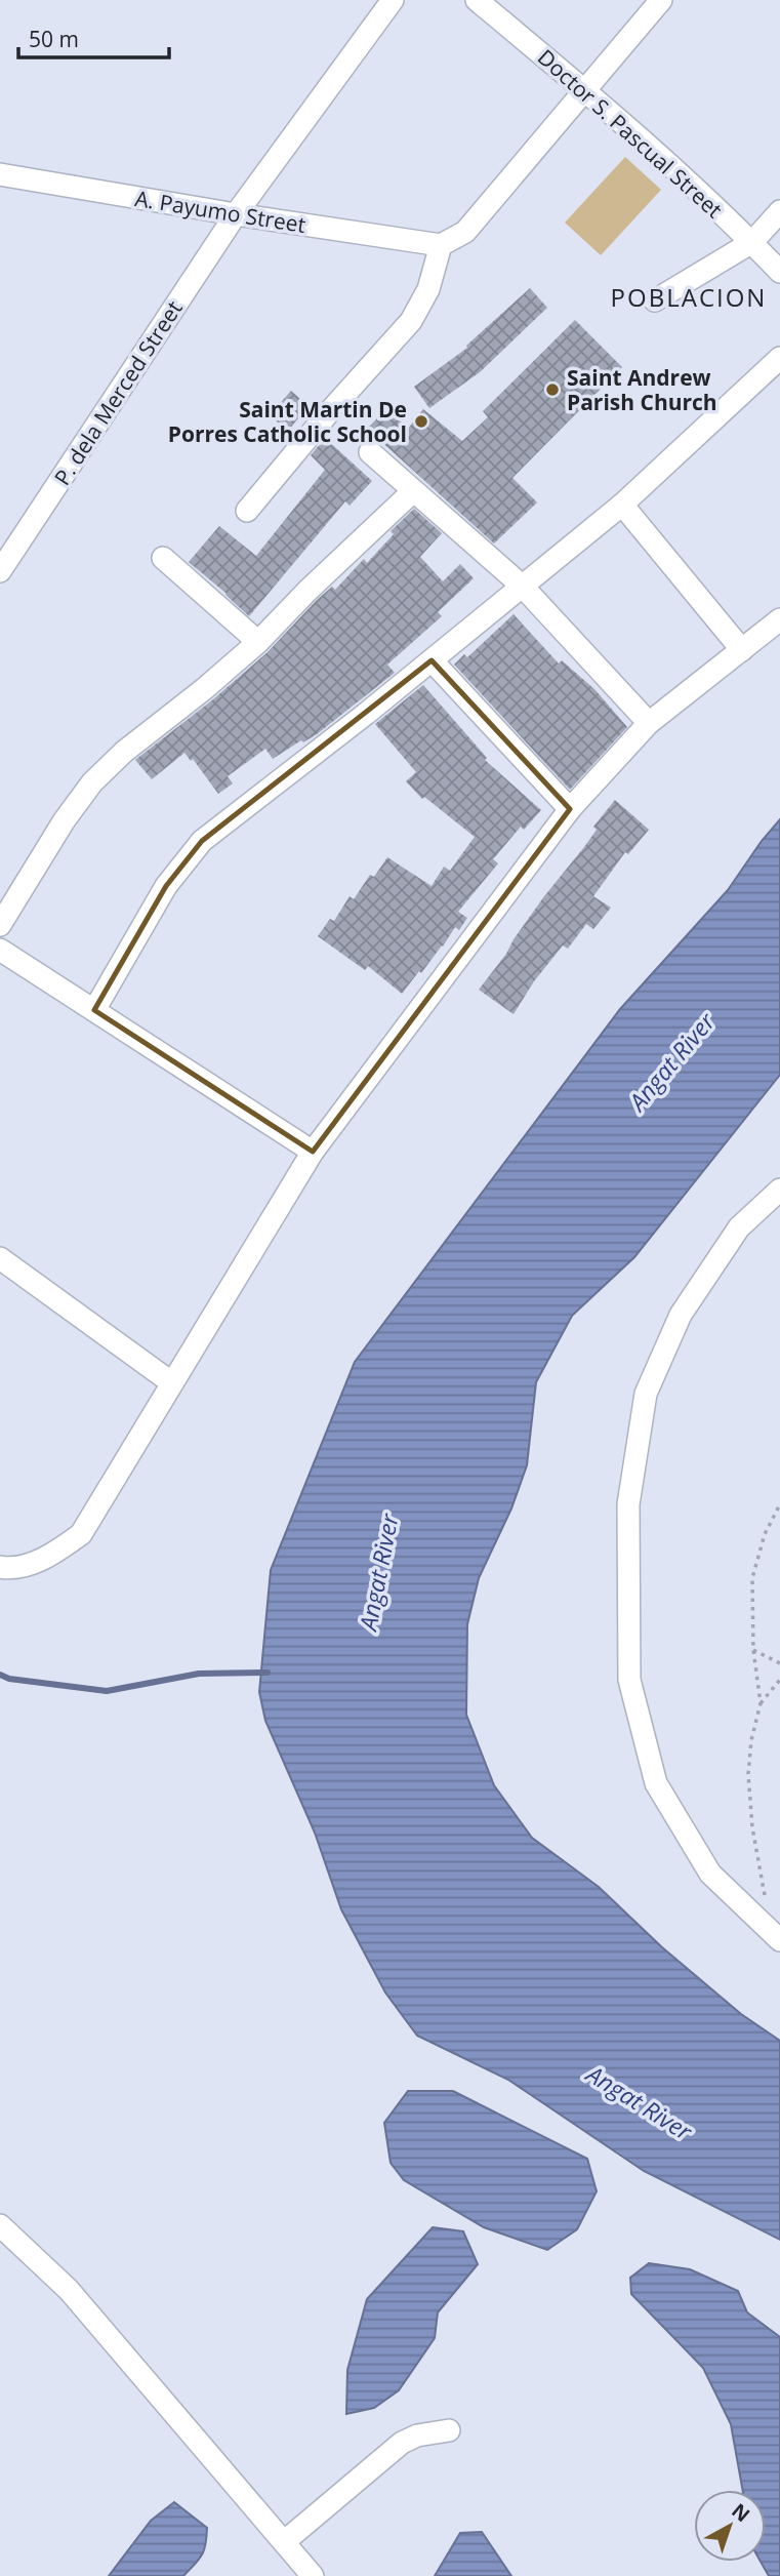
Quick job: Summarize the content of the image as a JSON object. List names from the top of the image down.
{
  "streets": {
    "street": ["Doctor S. Pascual Street", "A. Payumo Street", "P. dela Merced Street"]
  },
  "crossings": [
    ["A. Payumo Street", "P. dela Merced Street"]
  ],
  "districts": ["POBLACION"],
  "water": ["Angat River"],
  "places": ["Saint Andrew Parish Church", "Saint Martin De Porres Catholic School"],
  "scale_bar": "50 m",
  "north": "top right"
}
